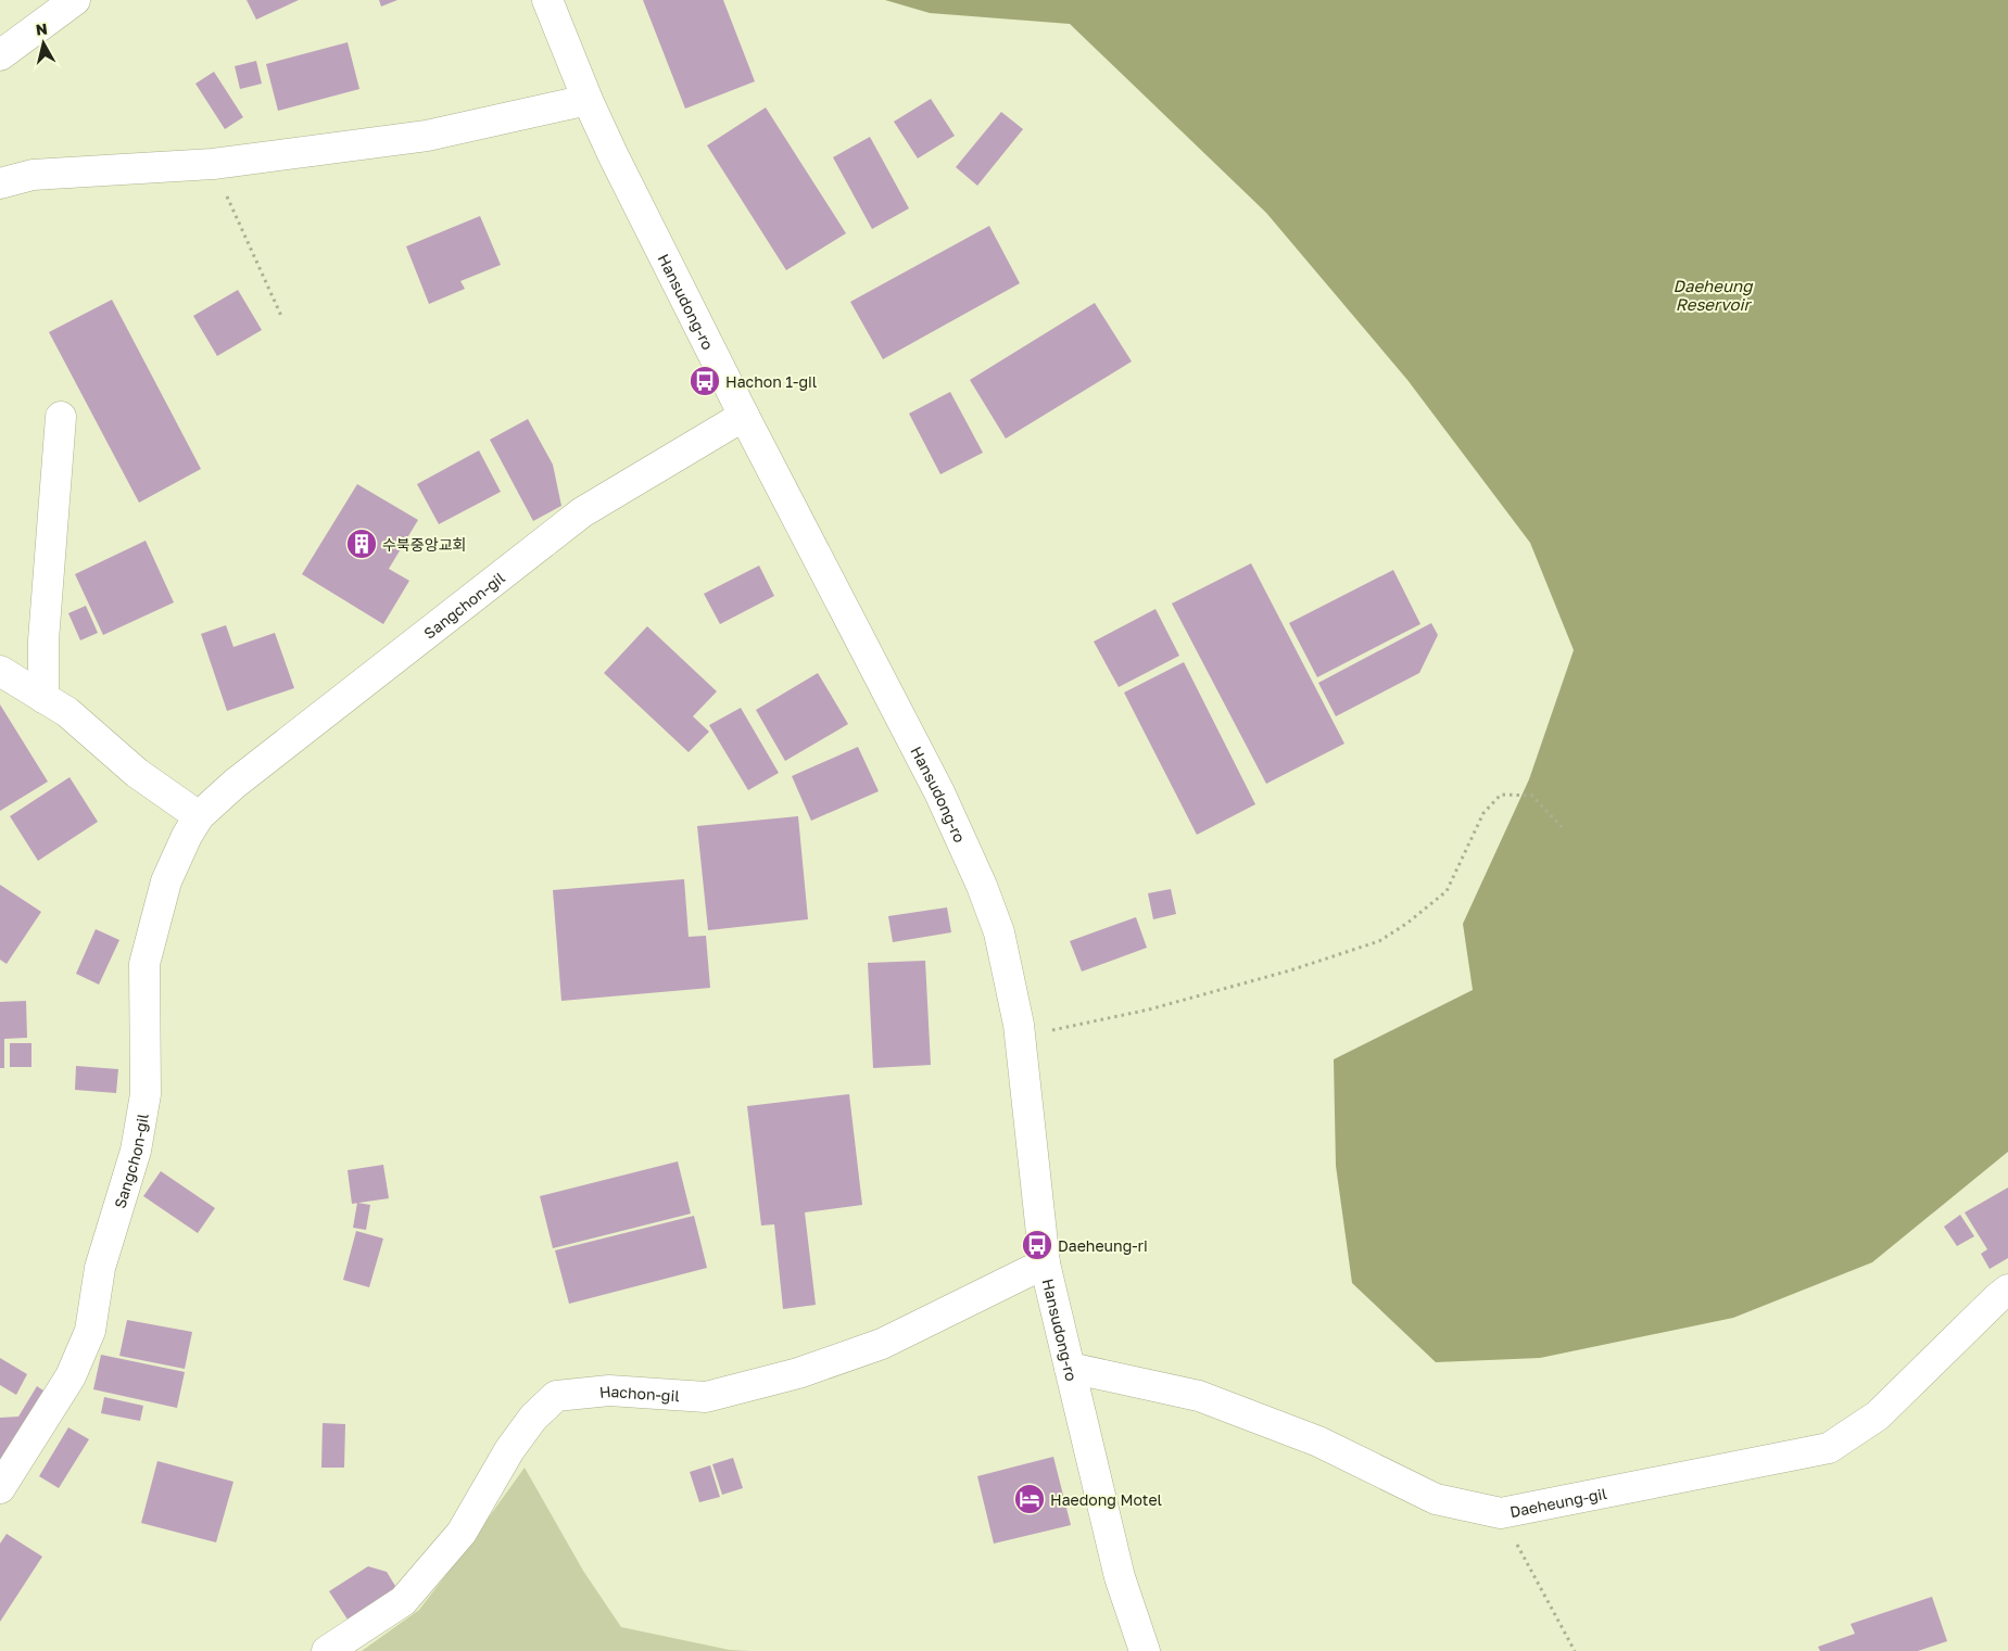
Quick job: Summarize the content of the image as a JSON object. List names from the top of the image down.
{
  "streets": {
    "street": [
      "Hansudong-ro",
      "Sangchon-gil",
      "Hachon-gil",
      "Daeheung-gil"
    ]
  },
  "crossings": [
    ["Hansudong-ro", "Sangchon-gil"],
    ["Hansudong-ro", "Hachon-gil"],
    ["Hansudong-ro", "Daeheung-gil"]
  ],
  "water": ["Daeheung Reservoir"],
  "places": {
    "bus stop": ["Hachon 1-gil", "Daeheung-ri"],
    "building": ["수북중앙교회"],
    "hotel": ["Haedong Motel"]
  },
  "north": "top"
}
